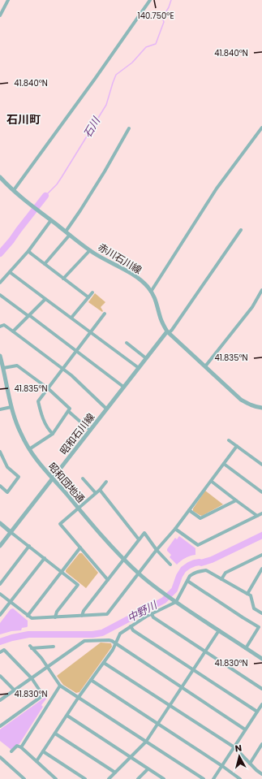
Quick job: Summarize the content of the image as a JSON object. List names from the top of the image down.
{
  "streets": {
    "street": ["赤川石川線", "昭和石川線", "昭和団地通"]
  },
  "crossings": [
    ["赤川石川線", "昭和石川線"],
    ["昭和石川線", "昭和団地通"]
  ],
  "districts": ["石川町"],
  "water": ["石川", "中野川"],
  "north": "top",
  "coordinates": [
    "140.750°E",
    "41.840°N",
    "41.835°N",
    "41.830°N"
  ]
}
